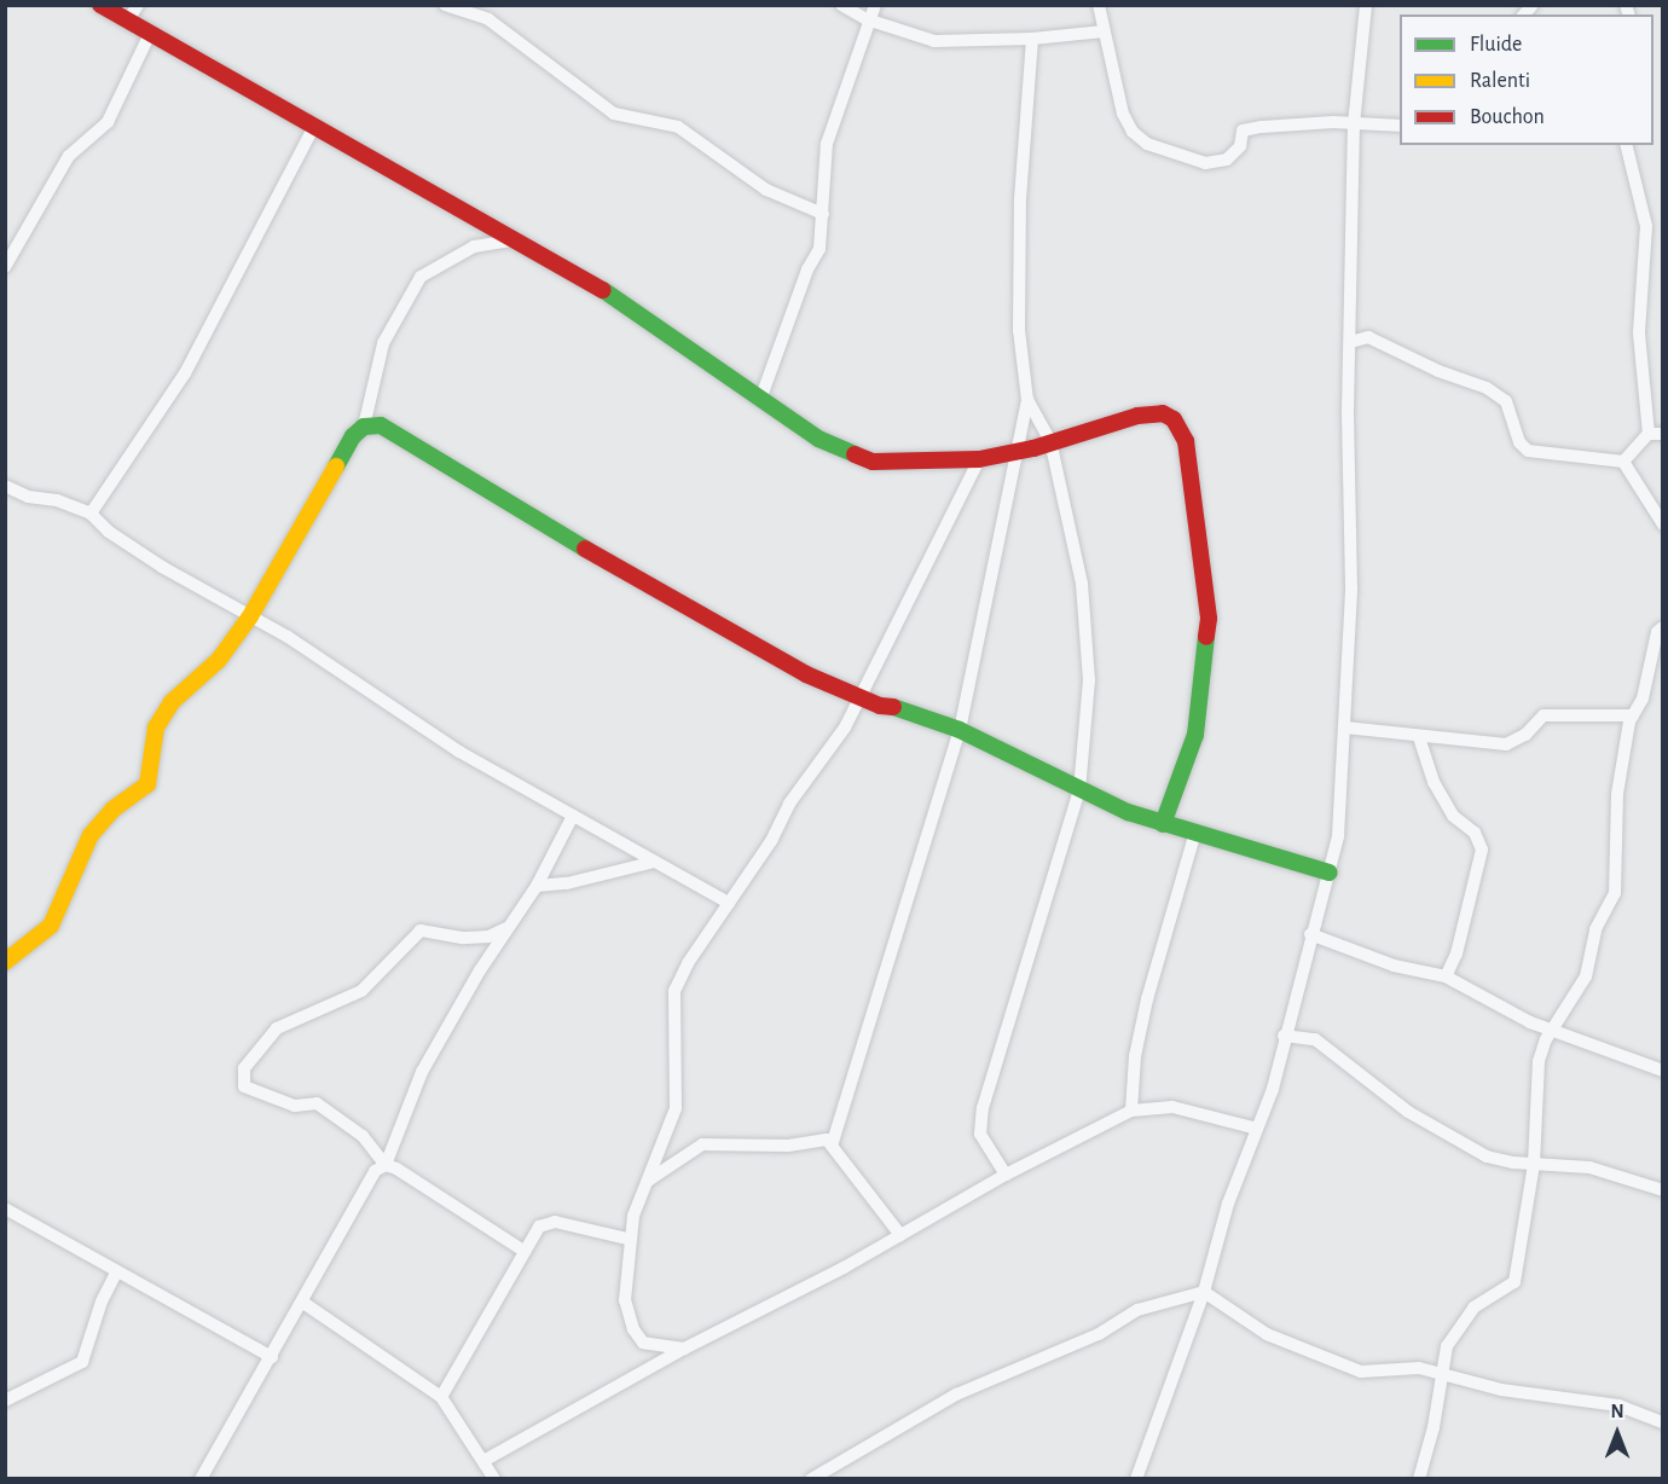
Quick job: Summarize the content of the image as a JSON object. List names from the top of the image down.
{
  "legend": ["Fluide", "Ralenti", "Bouchon"],
  "north": "top"
}
